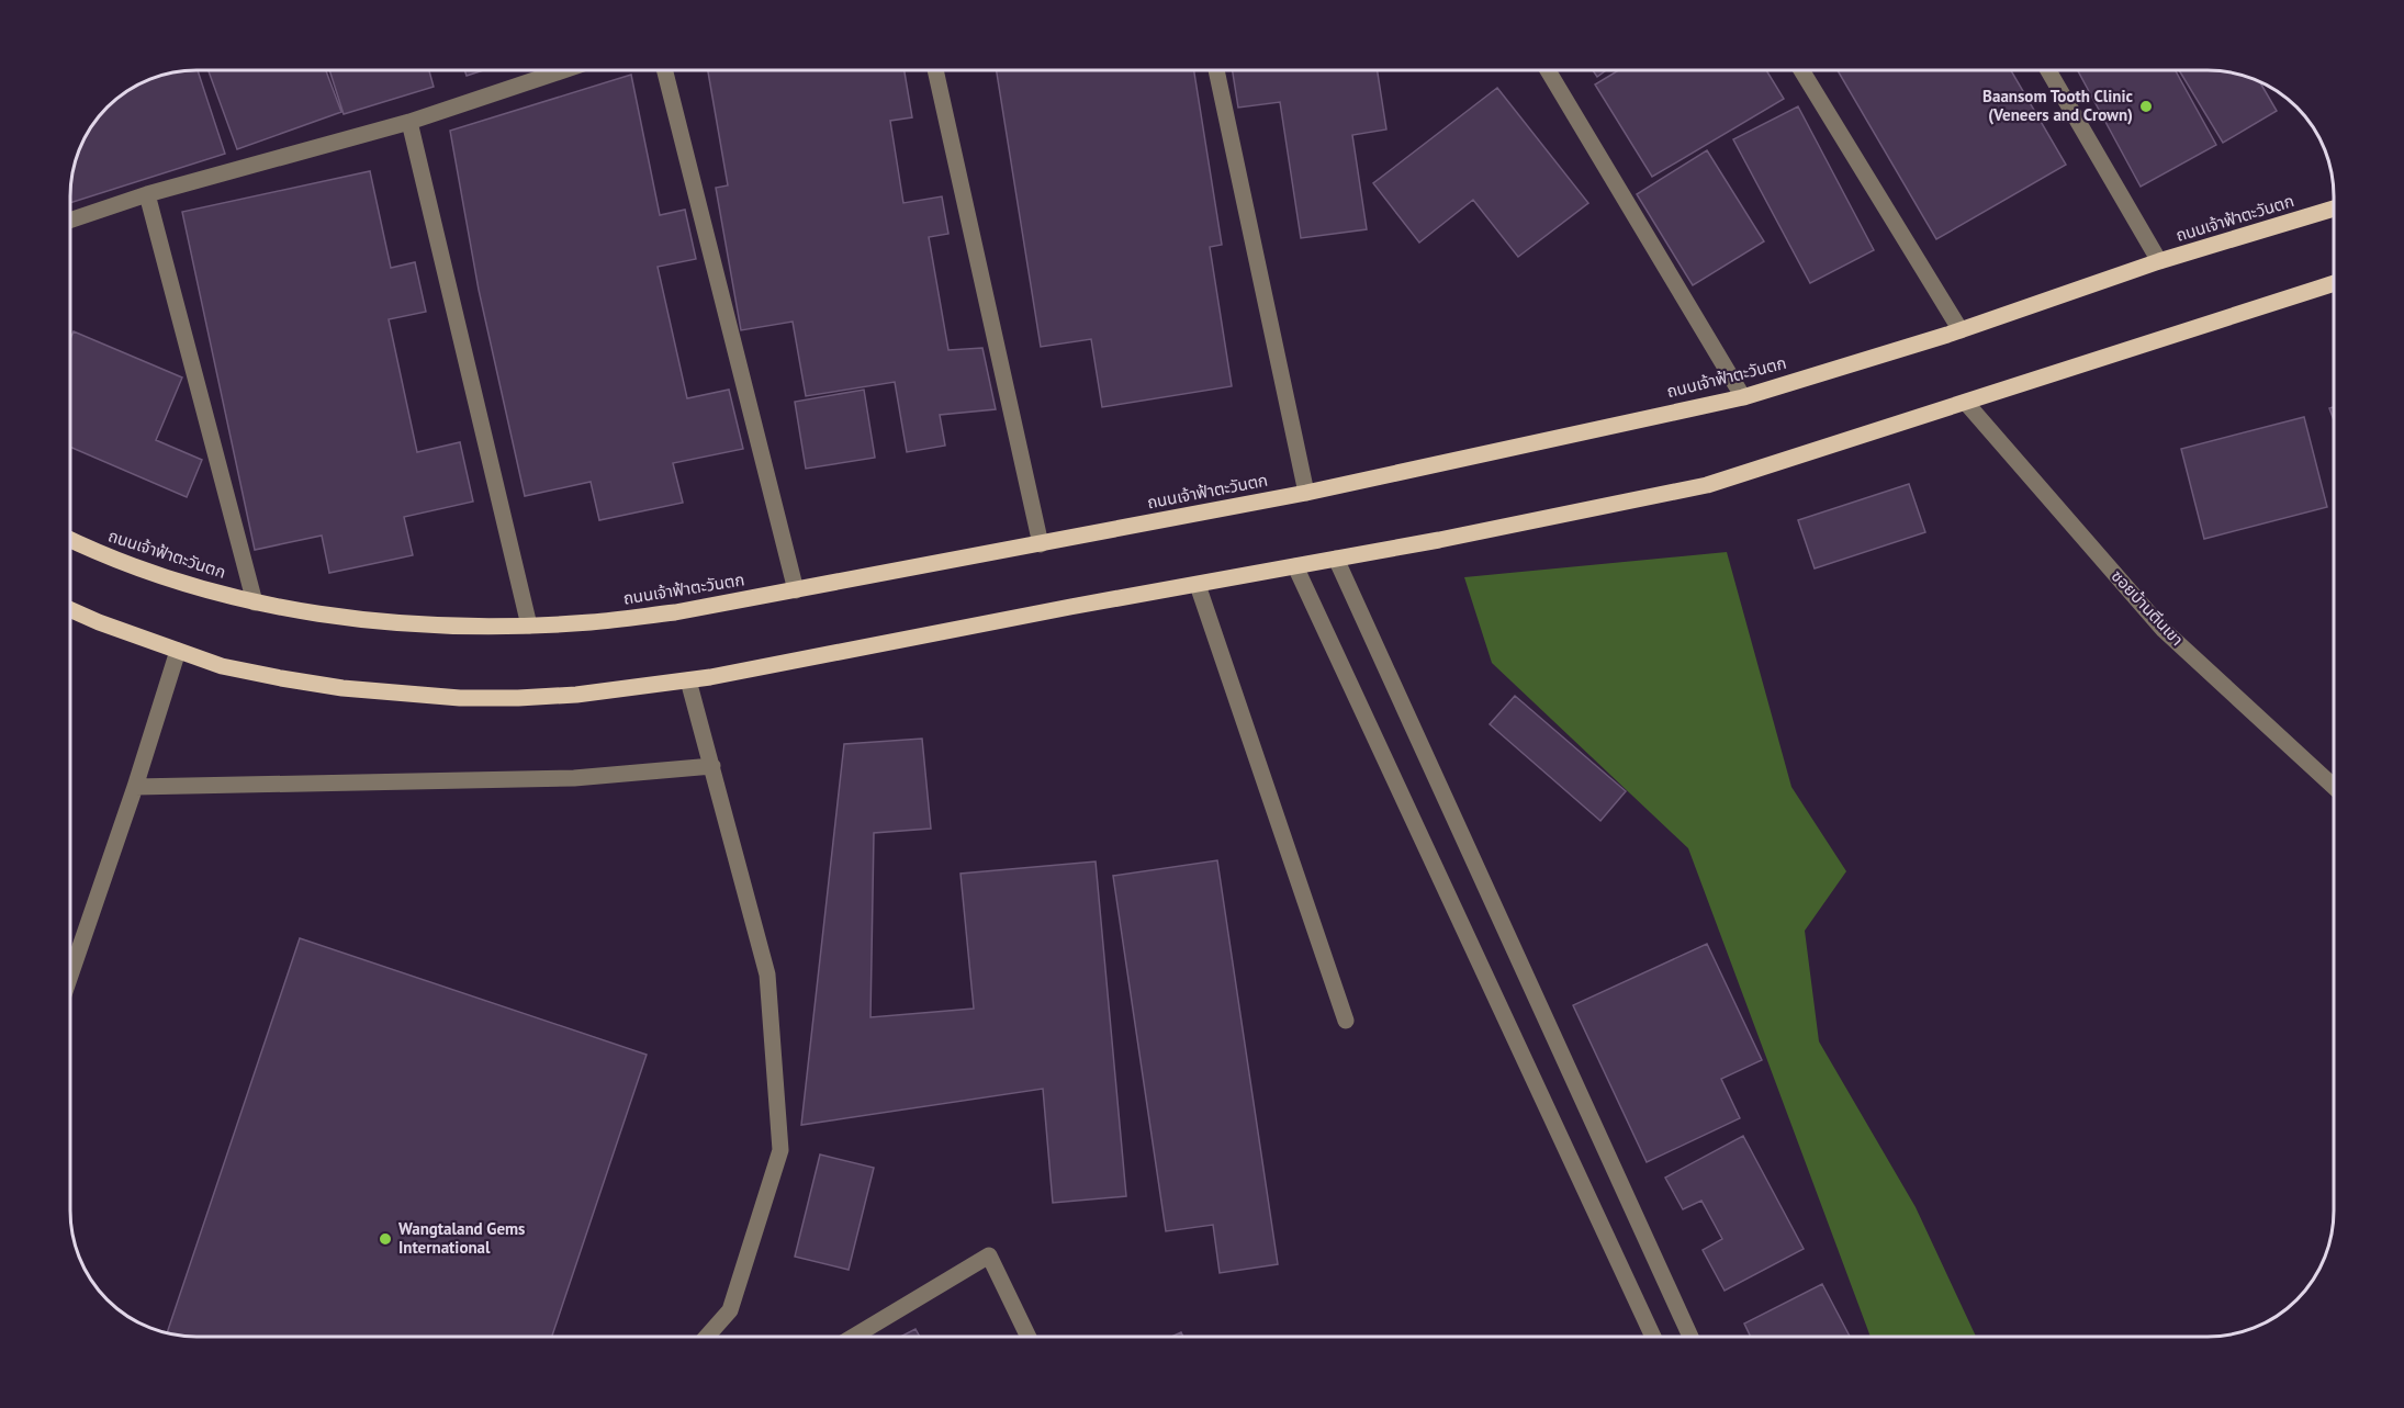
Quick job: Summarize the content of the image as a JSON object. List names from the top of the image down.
{
  "streets": {
    "main road": ["ถนนเจ้าฟ้าตะวันตก"],
    "street": ["ซอยบ้านตีนเขา"]
  },
  "places": ["Baansom Tooth Clinic (Veneers and Crown)", "Wangtaland Gems International"]
}
